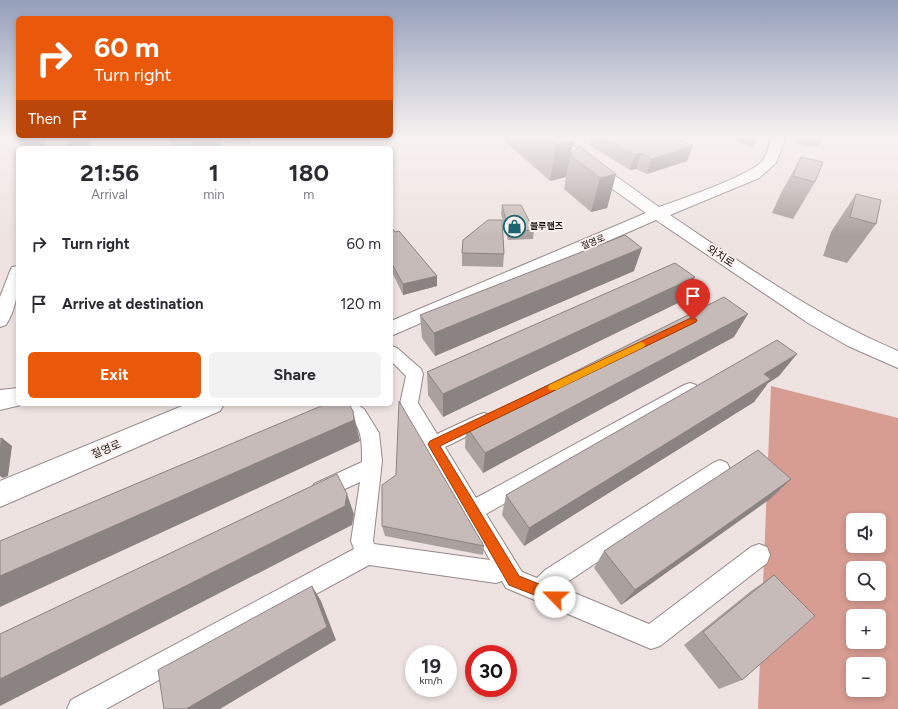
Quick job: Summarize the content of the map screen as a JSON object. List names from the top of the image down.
{
  "streets": {
    "main road": ["절영로", "와치로"]
  },
  "crossings": [
    ["절영로", "와치로"]
  ],
  "places": {
    "shop": ["블루핸즈"]
  },
  "page": {
    "turn": ["60 m", "Turn right"],
    "then": "Then",
    "eta": [
      "21:56",
      "Arrival",
      "1",
      "min",
      "180",
      "m"
    ],
    "list": [
      {
        "name": "Turn right",
        "value": "60 m"
      },
      {
        "name": "Arrive at destination",
        "value": "120 m"
      }
    ],
    "buttons": ["Exit", "Share"],
    "map_buttons": ["+", "−"],
    "speed": "19 km/h",
    "limit": "30"
  }
}
